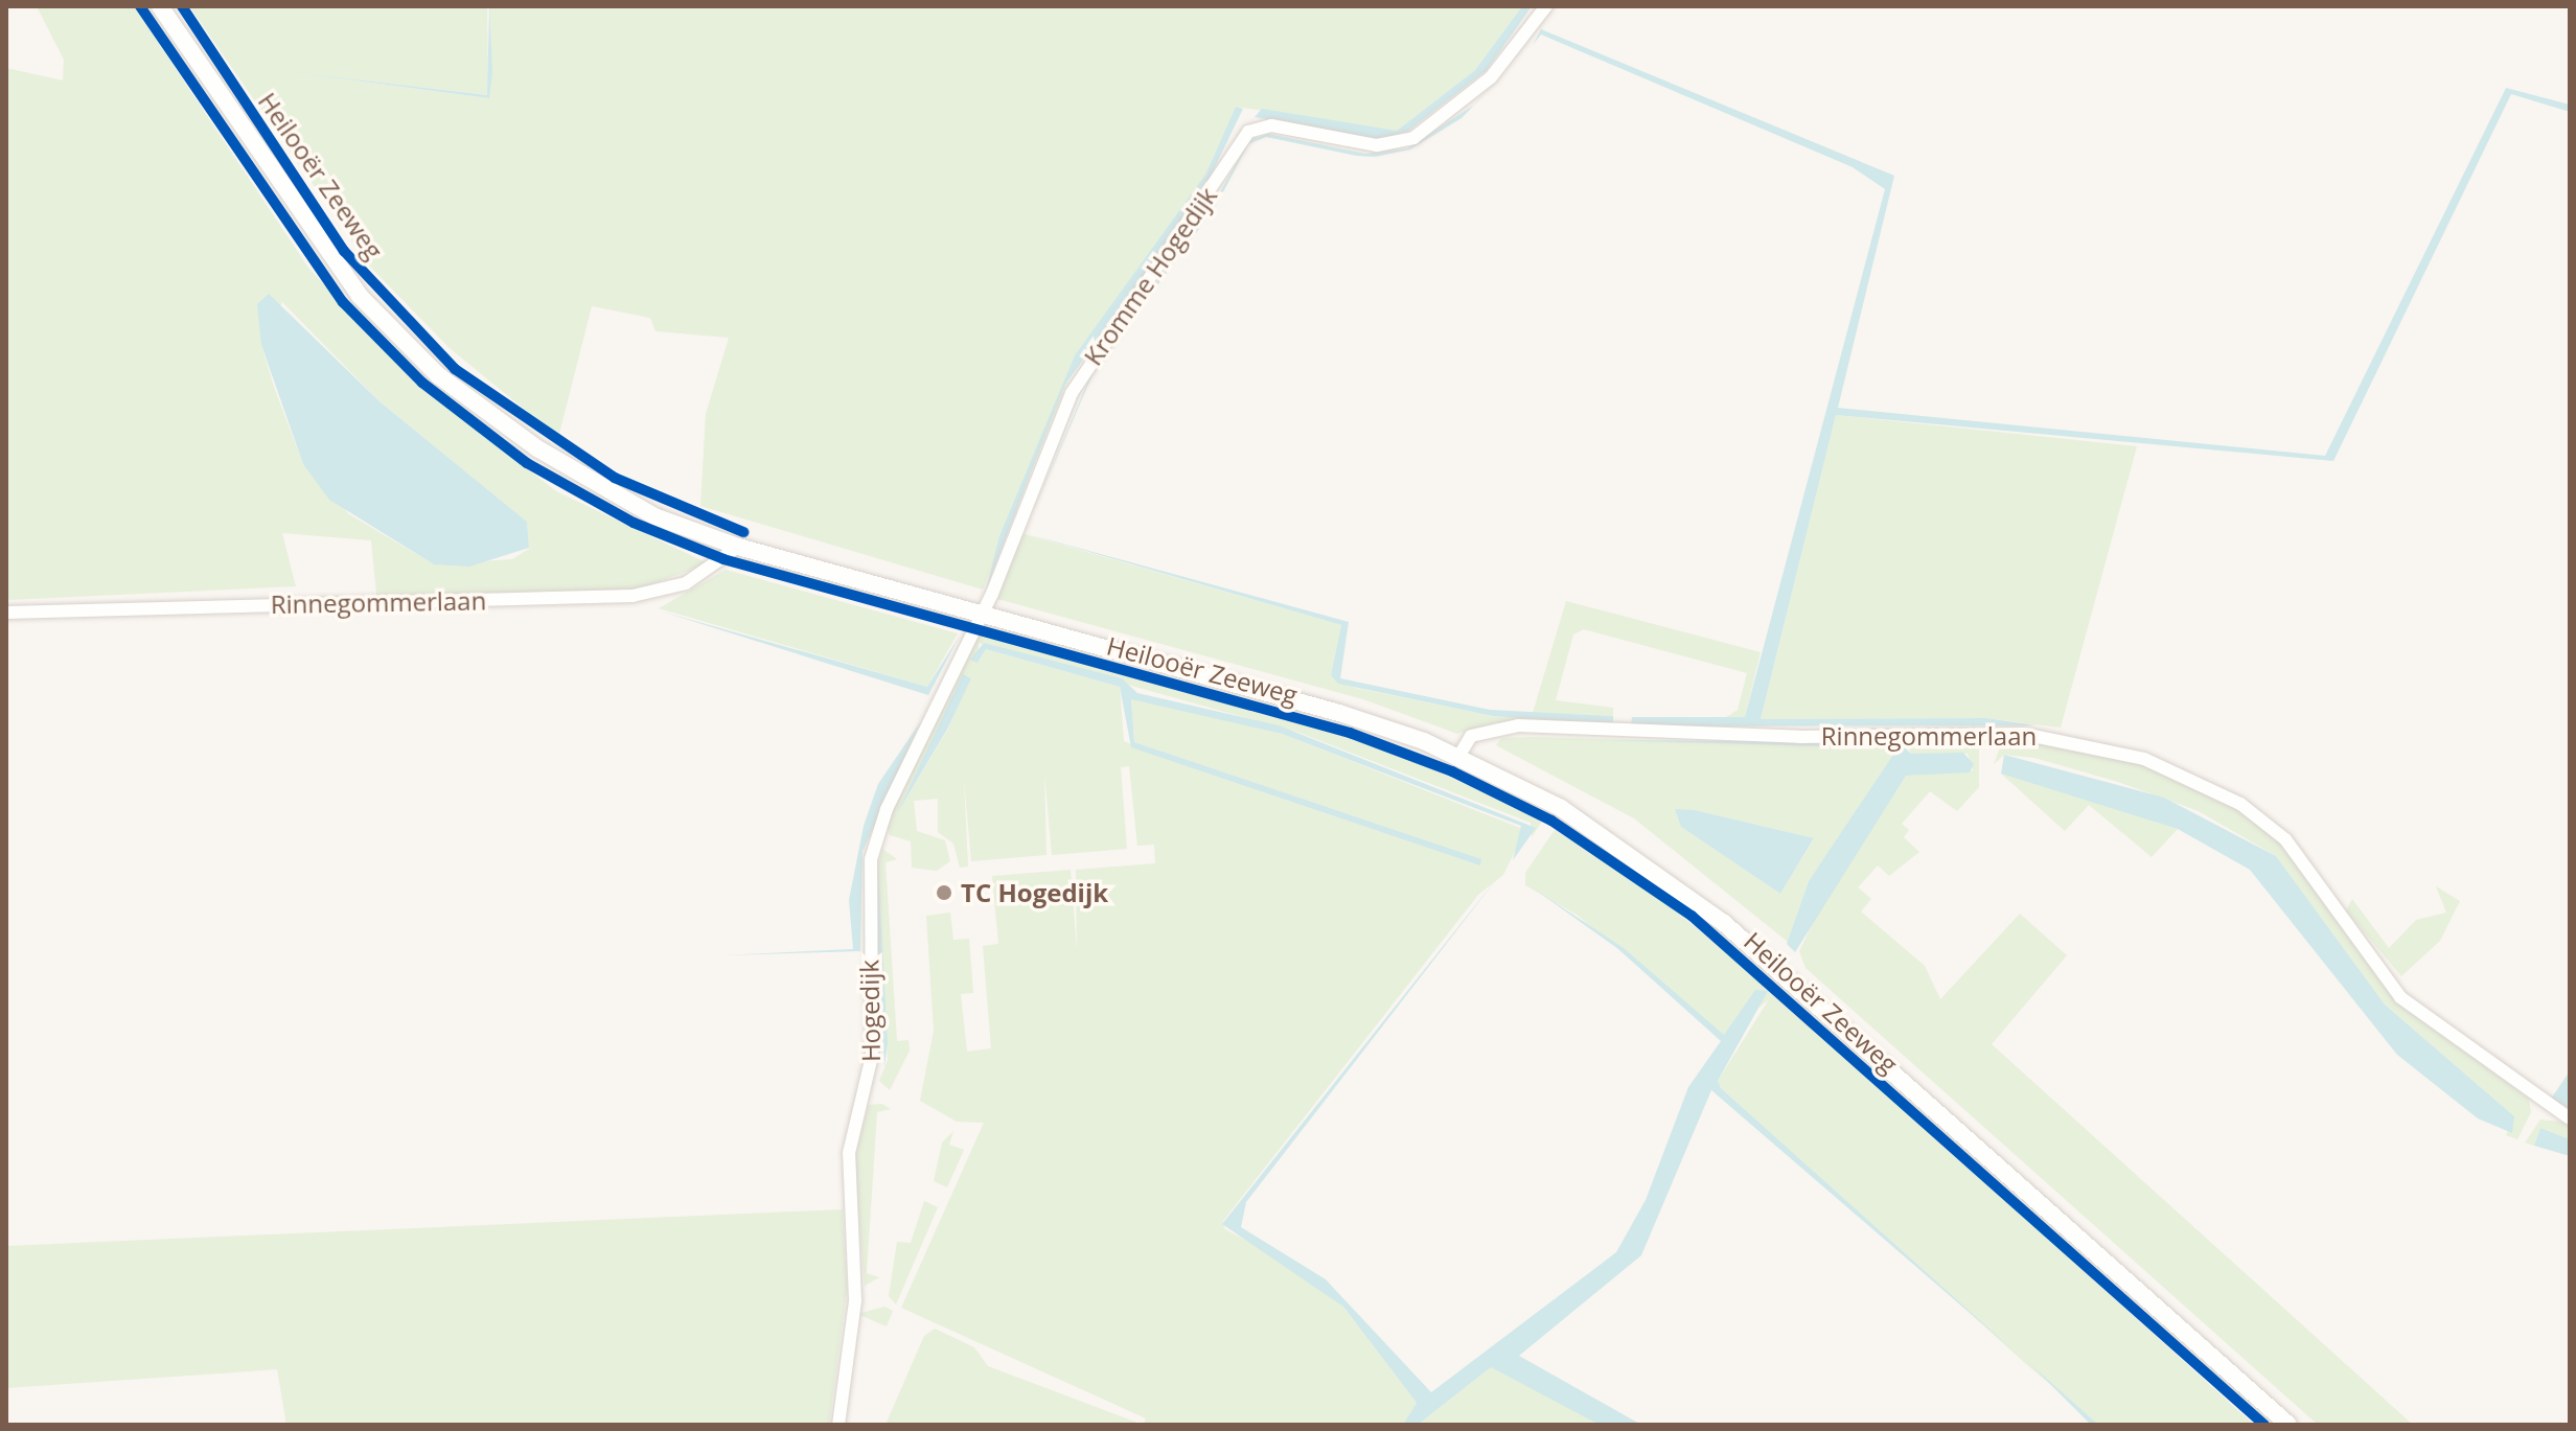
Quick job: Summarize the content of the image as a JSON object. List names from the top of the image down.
{
  "streets": {
    "street": [
      "Heilooër Zeeweg",
      "Kromme Hogedijk",
      "Rinnegommerlaan",
      "Hogedijk"
    ]
  },
  "crossings": [
    ["Heilooër Zeeweg", "Kromme Hogedijk"],
    ["Heilooër Zeeweg", "Rinnegommerlaan"],
    ["Heilooër Zeeweg", "Hogedijk"],
    ["Kromme Hogedijk", "Hogedijk"]
  ],
  "places": ["TC Hogedijk"]
}
